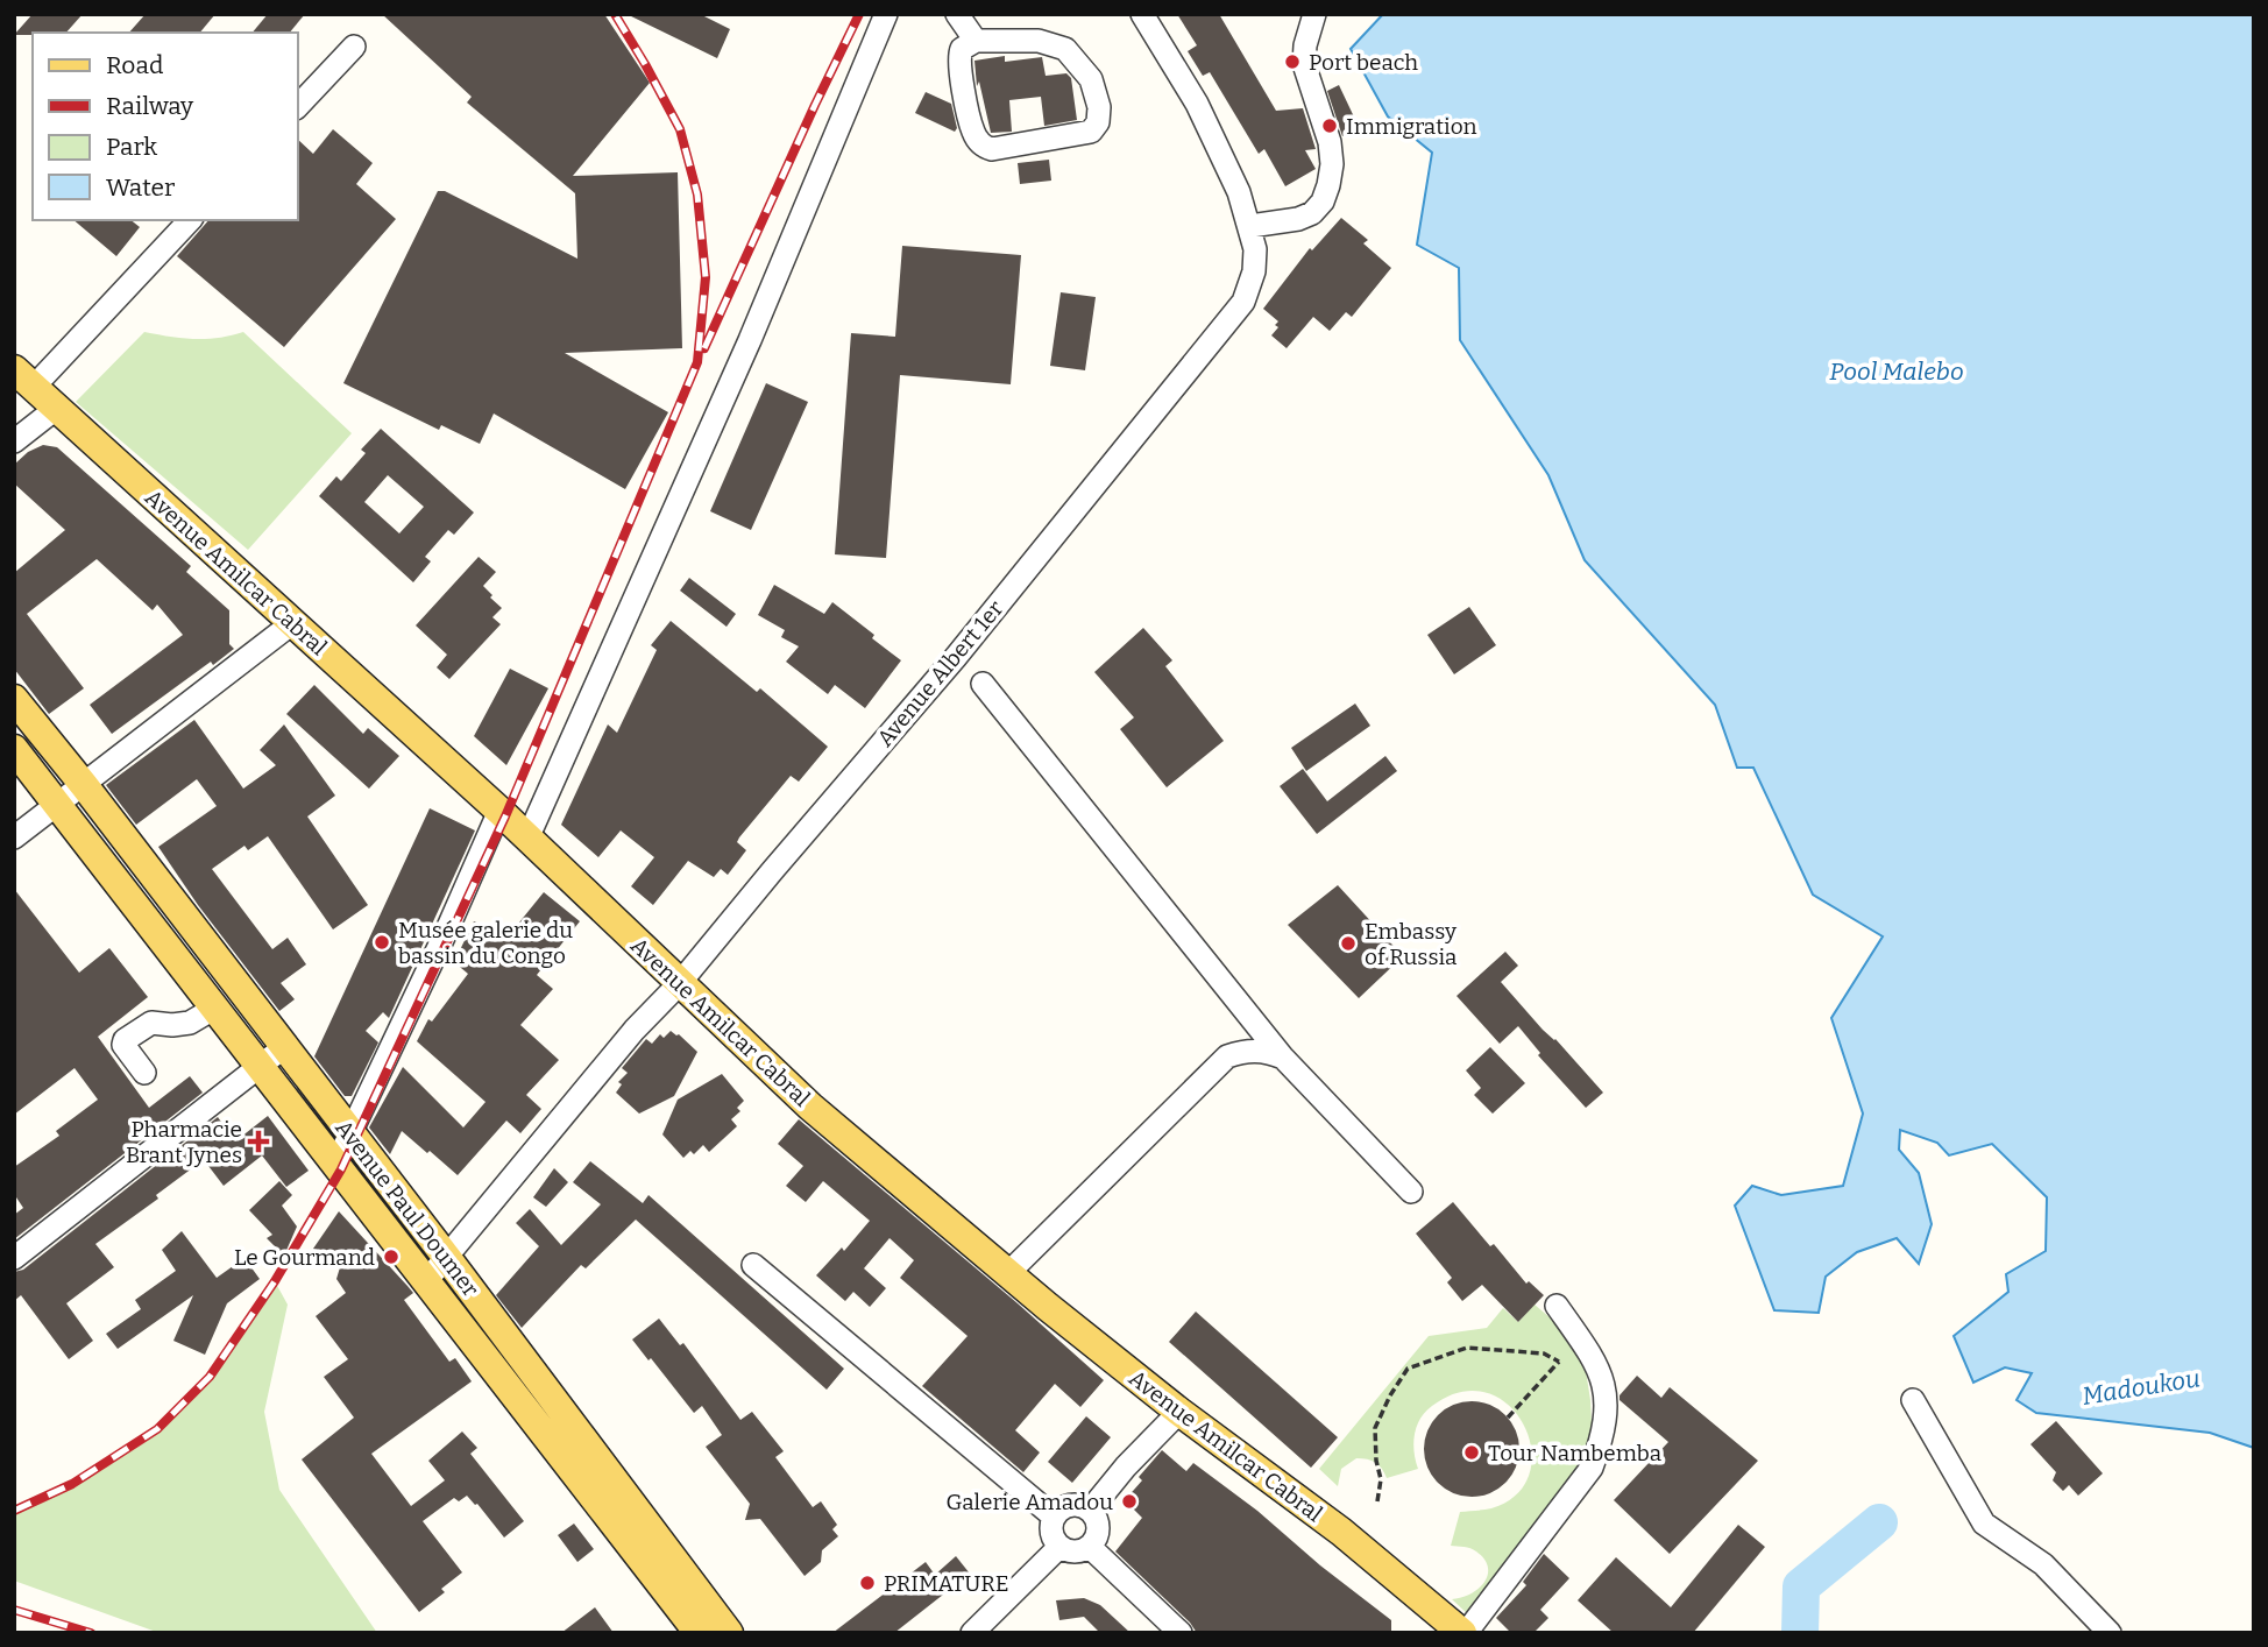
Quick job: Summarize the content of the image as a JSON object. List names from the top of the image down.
{
  "streets": {
    "main road": ["Avenue Amilcar Cabral", "Avenue Paul Doumer"],
    "street": ["Avenue Albert 1er"]
  },
  "crossings": [
    ["Avenue Amilcar Cabral", "Avenue Albert 1er"],
    ["Avenue Albert 1er", "Avenue Paul Doumer"]
  ],
  "water": ["Pool Malebo", "Madoukou"],
  "places": {
    "other": [
      "Port beach",
      "Immigration",
      "Musée galerie du bassin du Congo",
      "Embassy of Russia",
      "Le Gourmand",
      "Tour Nambemba",
      "Galerie Amadou",
      "PRIMATURE"
    ],
    "health": ["Pharmacie Brant Jynes"]
  },
  "legend": [
    "Road",
    "Railway",
    "Park",
    "Water"
  ]
}
